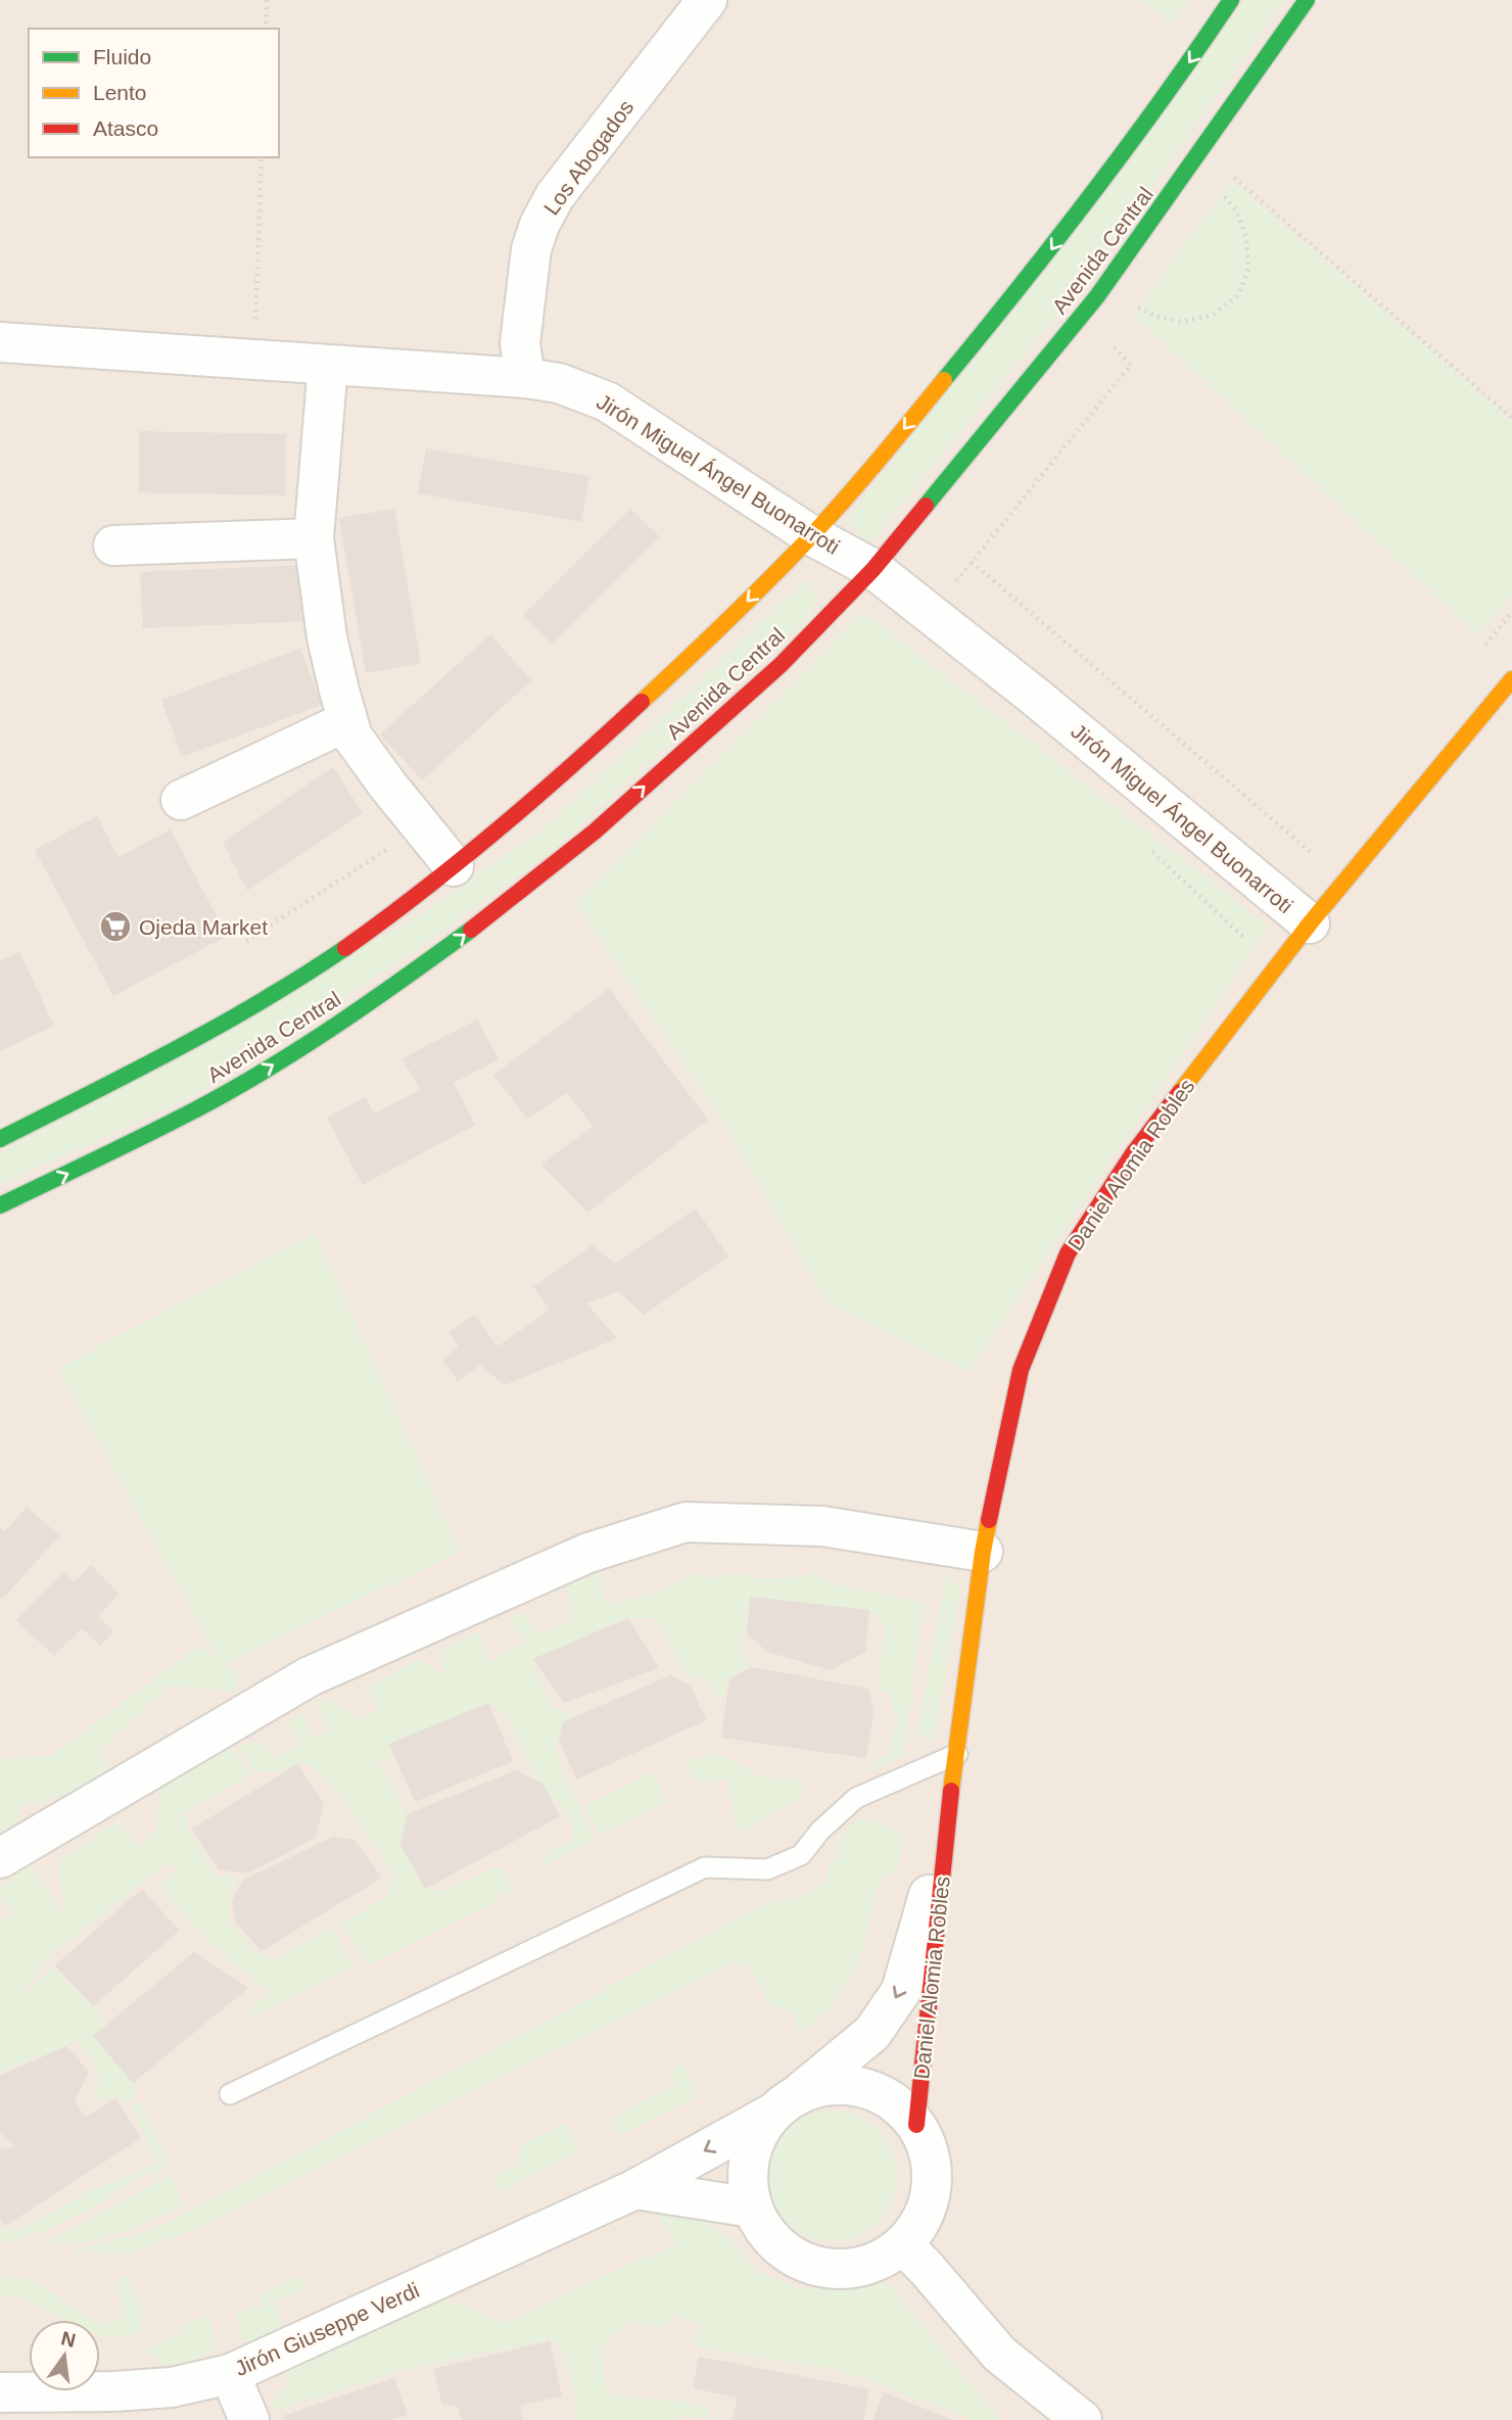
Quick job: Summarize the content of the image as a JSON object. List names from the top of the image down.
{
  "streets": {
    "street": [
      "Los Abogados",
      "Avenida Central",
      "Jirón Miguel Ángel Buonarroti",
      "Daniel Alomia Robles",
      "Jirón Giuseppe Verdi"
    ]
  },
  "crossings": [
    ["Los Abogados", "Jirón Miguel Ángel Buonarroti"],
    ["Avenida Central", "Jirón Miguel Ángel Buonarroti"],
    ["Jirón Miguel Ángel Buonarroti", "Daniel Alomia Robles"],
    ["Daniel Alomia Robles", "Jirón Giuseppe Verdi"]
  ],
  "places": {
    "supermarket": ["Ojeda Market"]
  },
  "legend": ["Fluido", "Lento", "Atasco"],
  "north": "top"
}
